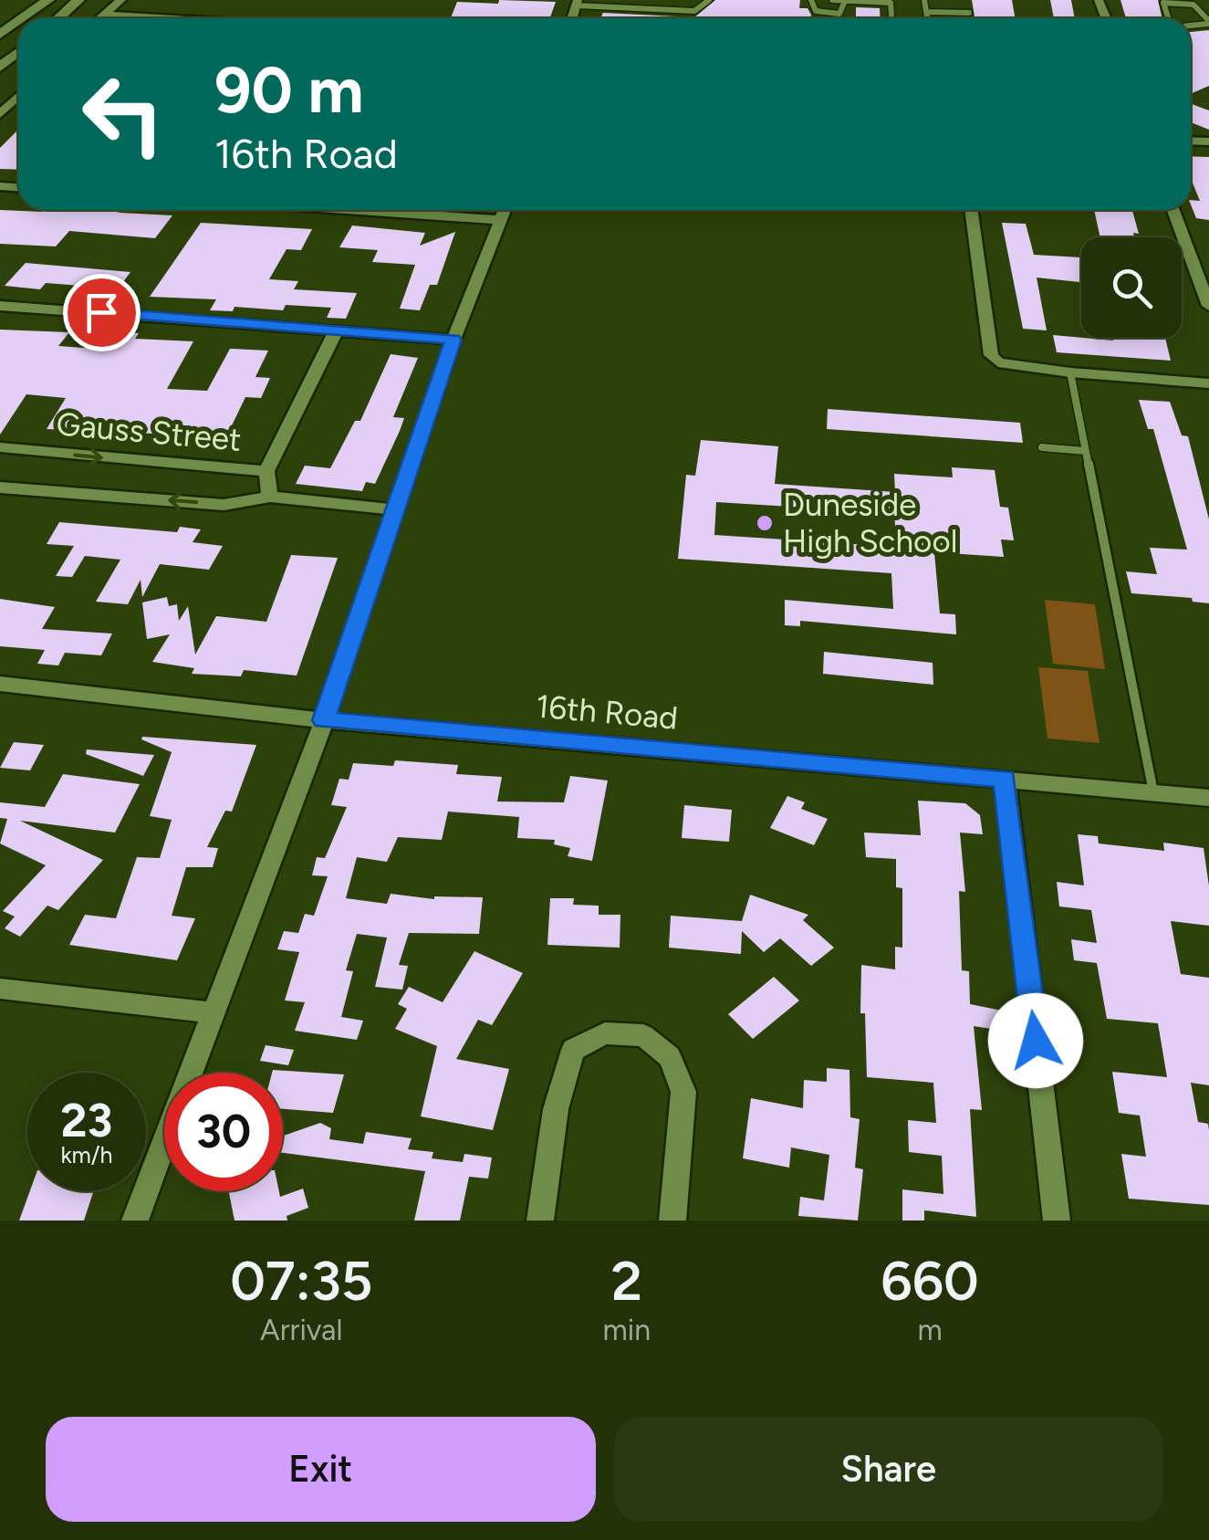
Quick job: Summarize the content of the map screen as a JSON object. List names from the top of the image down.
{
  "streets": {
    "street": ["Gauss Street", "16th Road"]
  },
  "places": ["Duneside High School"],
  "page": {
    "turn": ["90 m", "16th Road"],
    "speed": "23 km/h",
    "limit": "30",
    "eta": [
      "07:35",
      "Arrival",
      "2",
      "min",
      "660",
      "m"
    ],
    "buttons": ["Exit", "Share"]
  }
}
